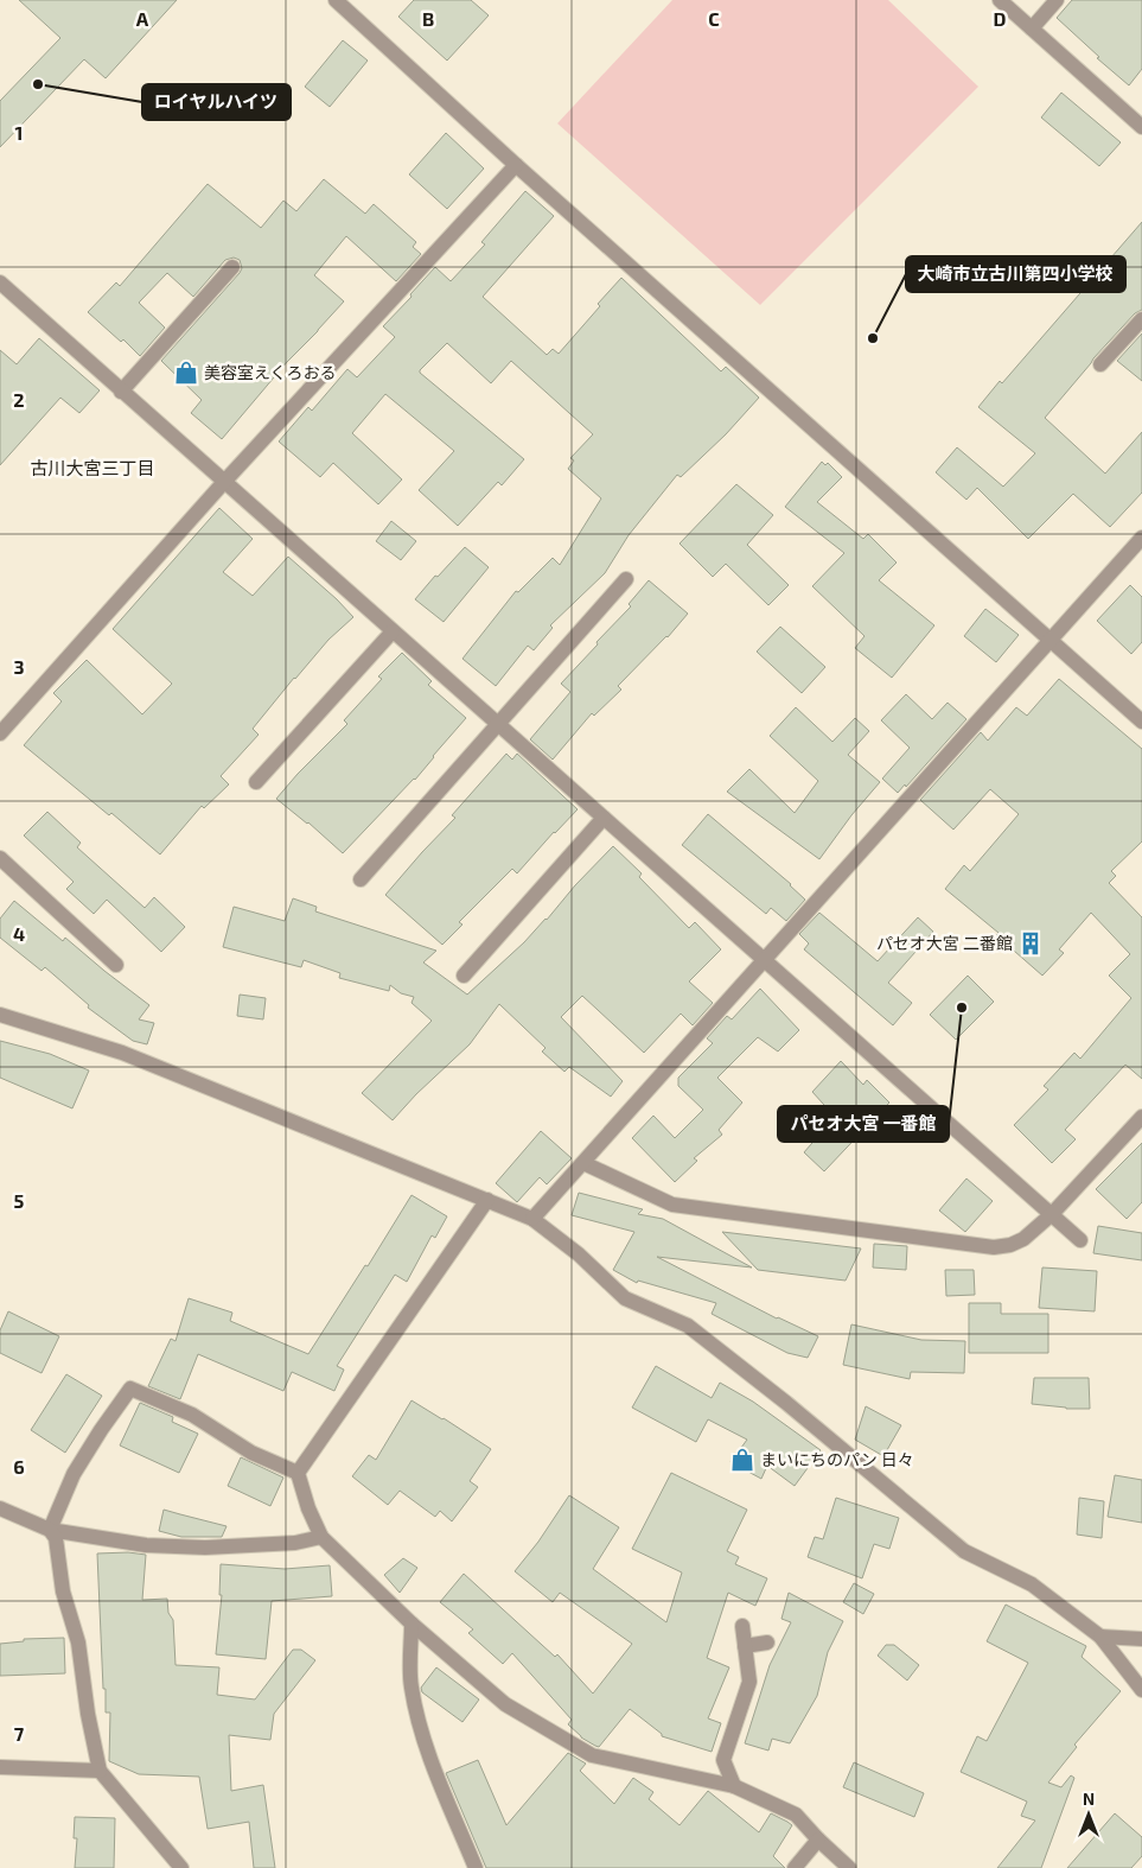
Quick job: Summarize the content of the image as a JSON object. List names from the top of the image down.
{
  "districts": ["古川大宮三丁目"],
  "places": {
    "other": ["ロイヤルハイツ", "大崎市立古川第四小学校", "パセオ大宮 一番館"],
    "shop": ["美容室えくろおる", "まいにちのパン 日々"],
    "building": ["パセオ大宮 二番館"]
  },
  "north": "top",
  "grid": {
    "columns": [
      "A",
      "B",
      "C",
      "D"
    ],
    "rows": [
      "1",
      "2",
      "3",
      "4",
      "5",
      "6",
      "7"
    ]
  }
}
